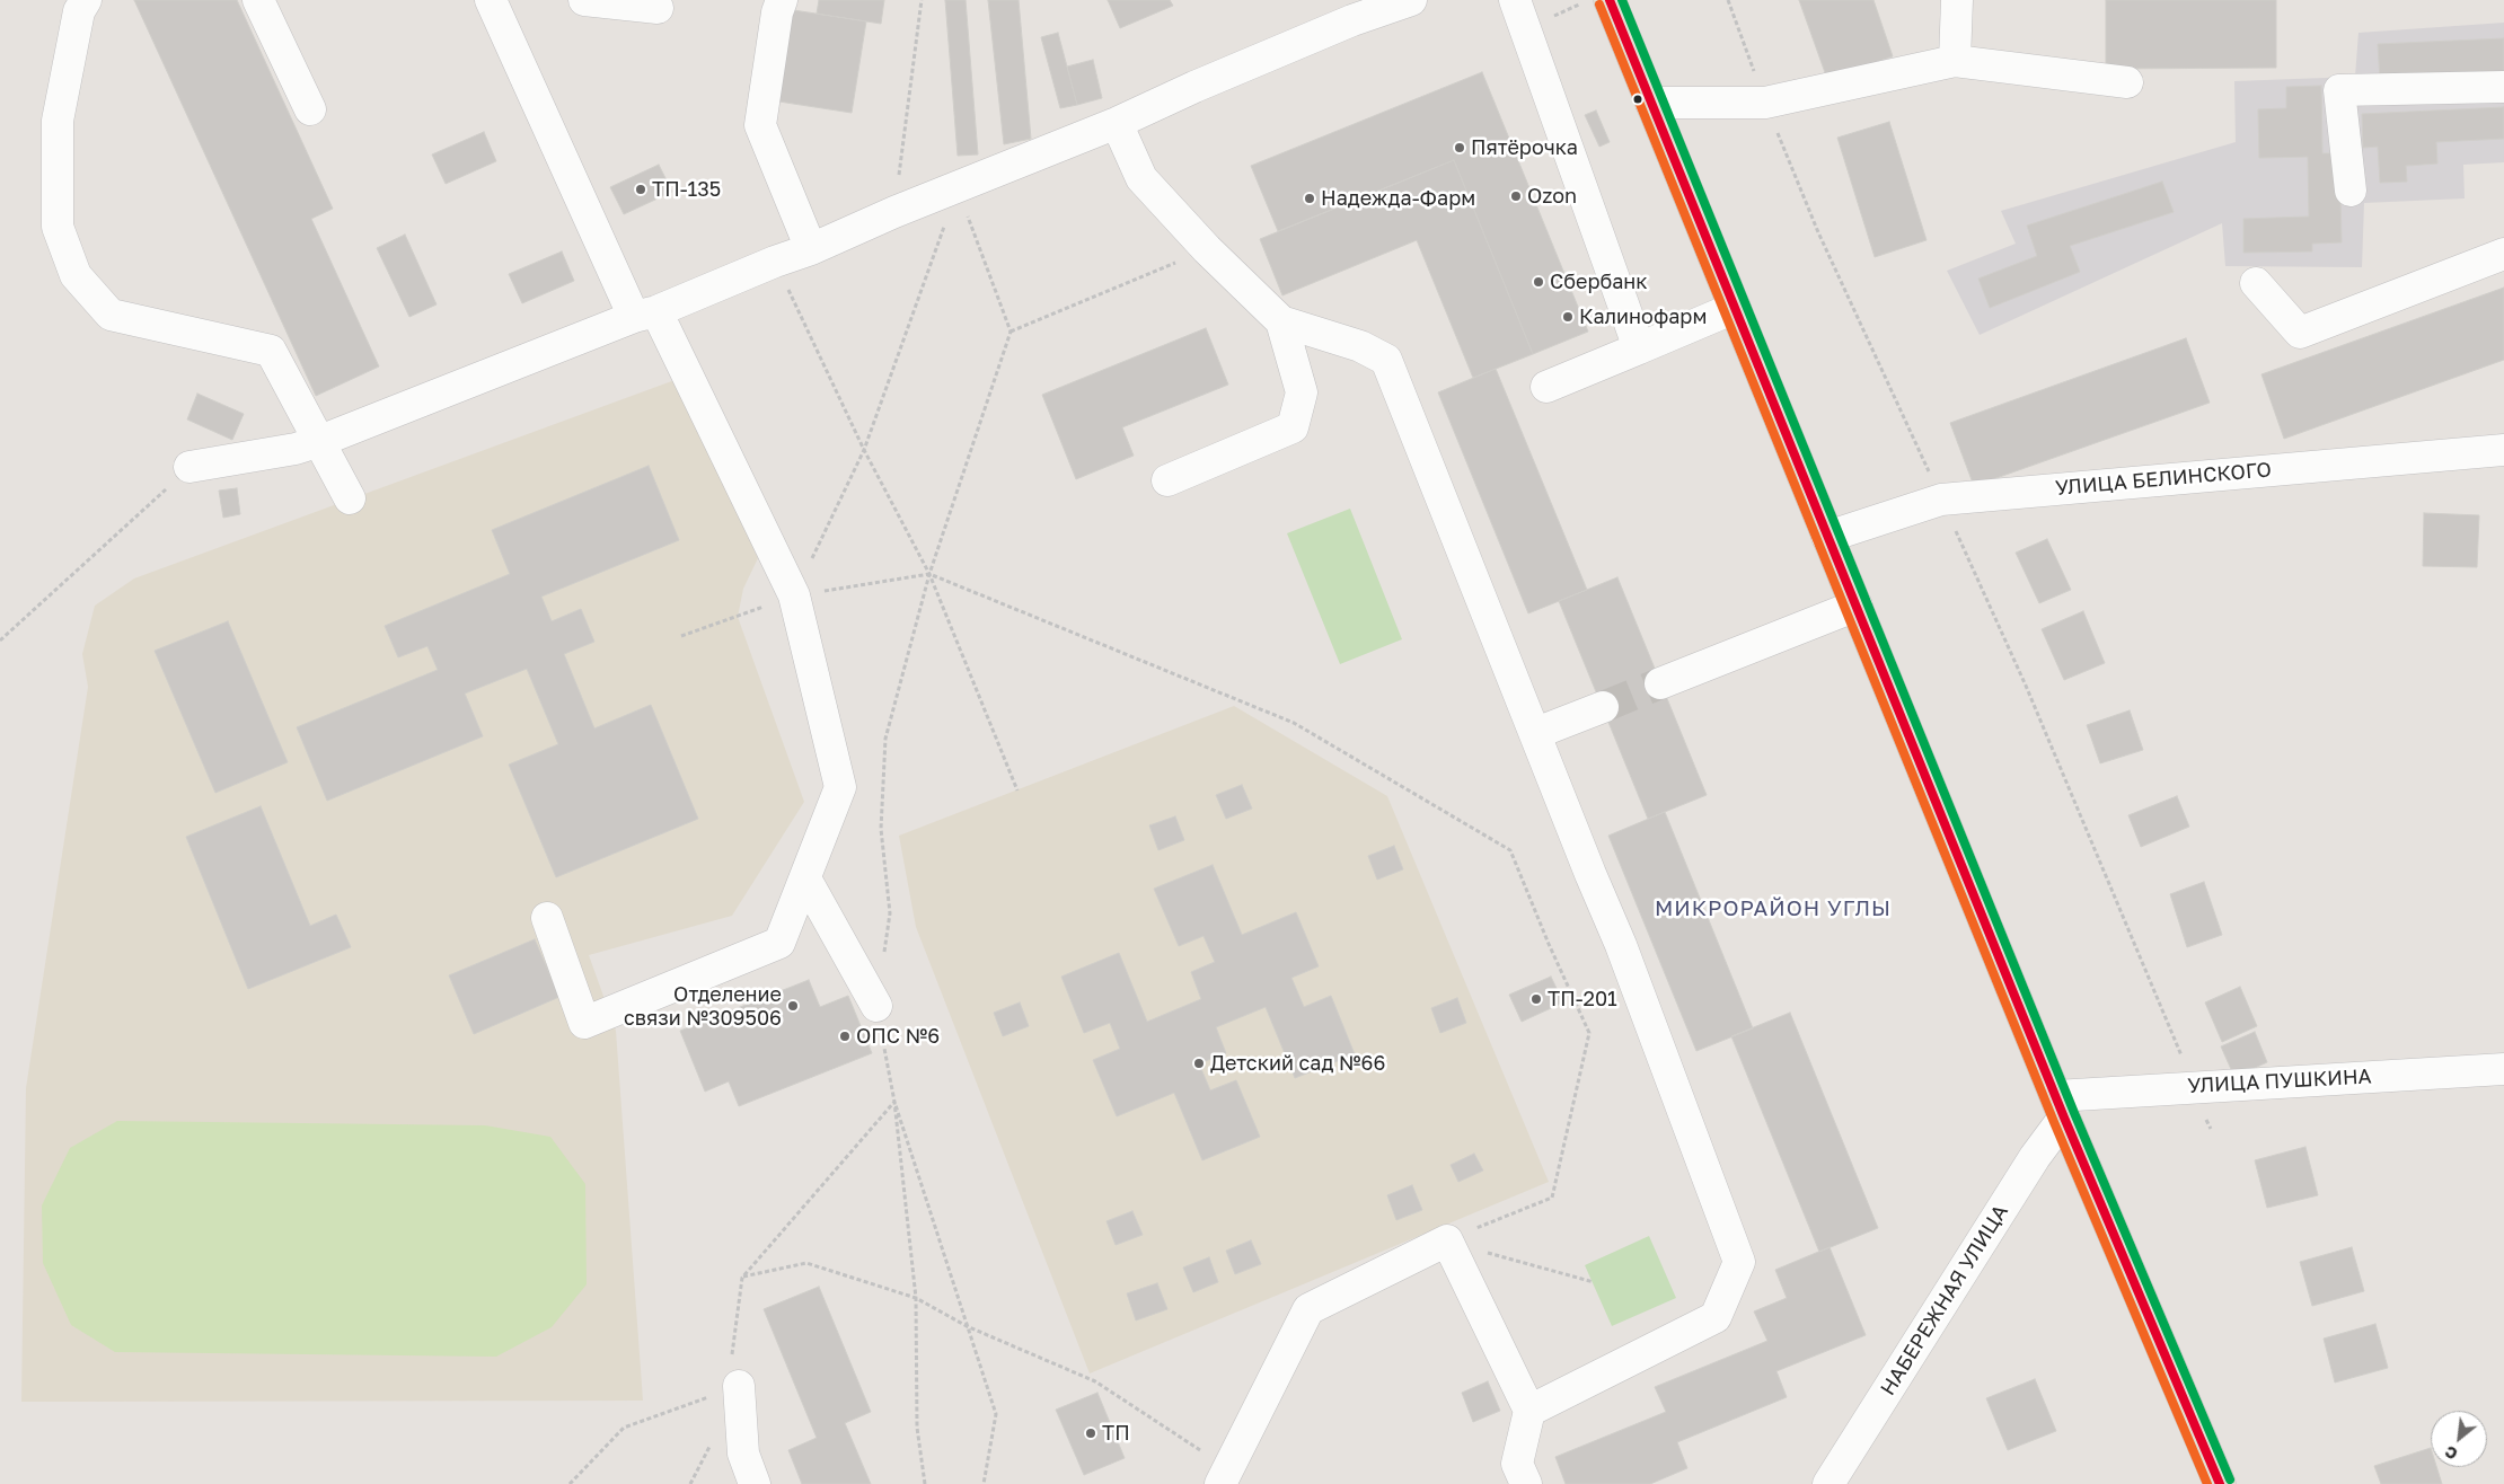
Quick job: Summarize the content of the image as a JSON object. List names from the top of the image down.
{
  "streets": {
    "street": ["УЛИЦА БЕЛИНСКОГО", "УЛИЦА ПУШКИНА", "НАБЕРЕЖНАЯ УЛИЦА"]
  },
  "crossings": [
    ["УЛИЦА ПУШКИНА", "НАБЕРЕЖНАЯ УЛИЦА"]
  ],
  "districts": ["МИКРОРАЙОН УГЛЫ"],
  "places": [
    "Пятёрочка",
    "ТП-135",
    "Ozon",
    "Надежда-Фарм",
    "Сбербанк",
    "Калинофарм",
    "ТП-201",
    "Отделение связи №309506",
    "ОПС №6",
    "Детский сад №66",
    "ТП"
  ],
  "north": "bottom left"
}
